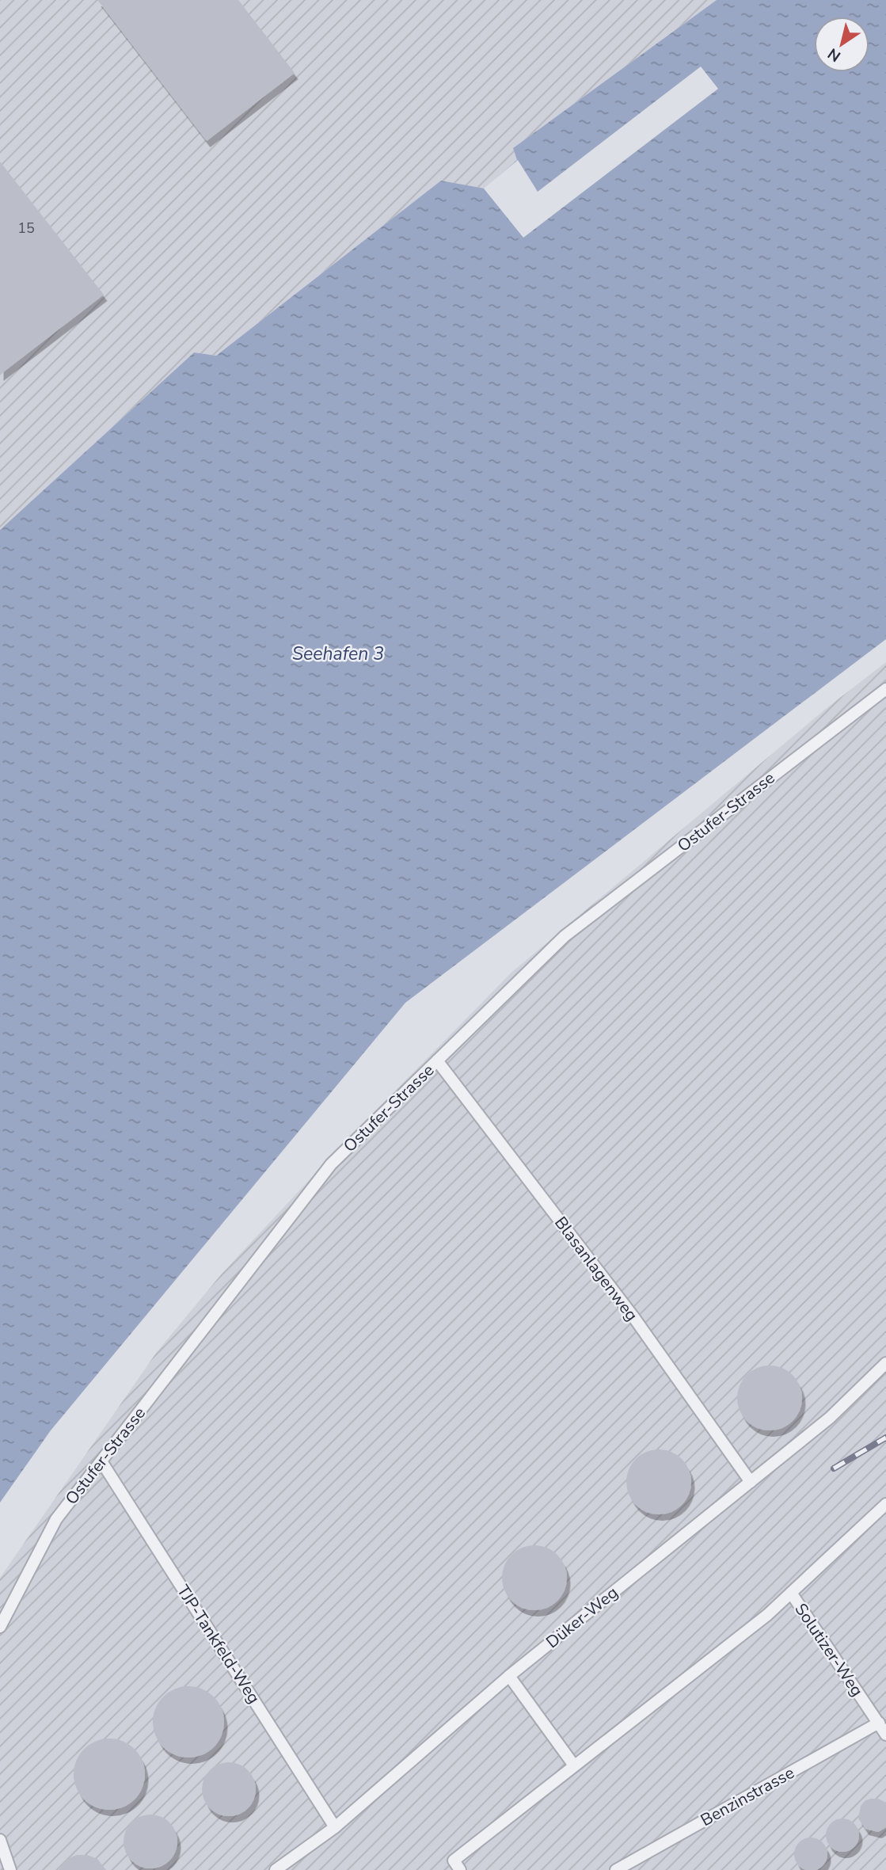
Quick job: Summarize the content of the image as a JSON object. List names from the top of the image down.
{
  "streets": {
    "lane": [
      "Ostufer-Strasse",
      "Blasanlagenweg",
      "Düker-Weg",
      "TJP-Tankfeld-Weg",
      "Solutizer-Weg",
      "Benzinstrasse"
    ]
  },
  "crossings": [
    ["Ostufer-Strasse", "Blasanlagenweg"],
    ["Ostufer-Strasse", "TJP-Tankfeld-Weg"],
    ["Blasanlagenweg", "Düker-Weg"],
    ["Düker-Weg", "TJP-Tankfeld-Weg"],
    ["Solutizer-Weg", "Benzinstrasse"]
  ],
  "water": ["Seehafen 3"],
  "house_numbers": ["15"],
  "north": "bottom left"
}
